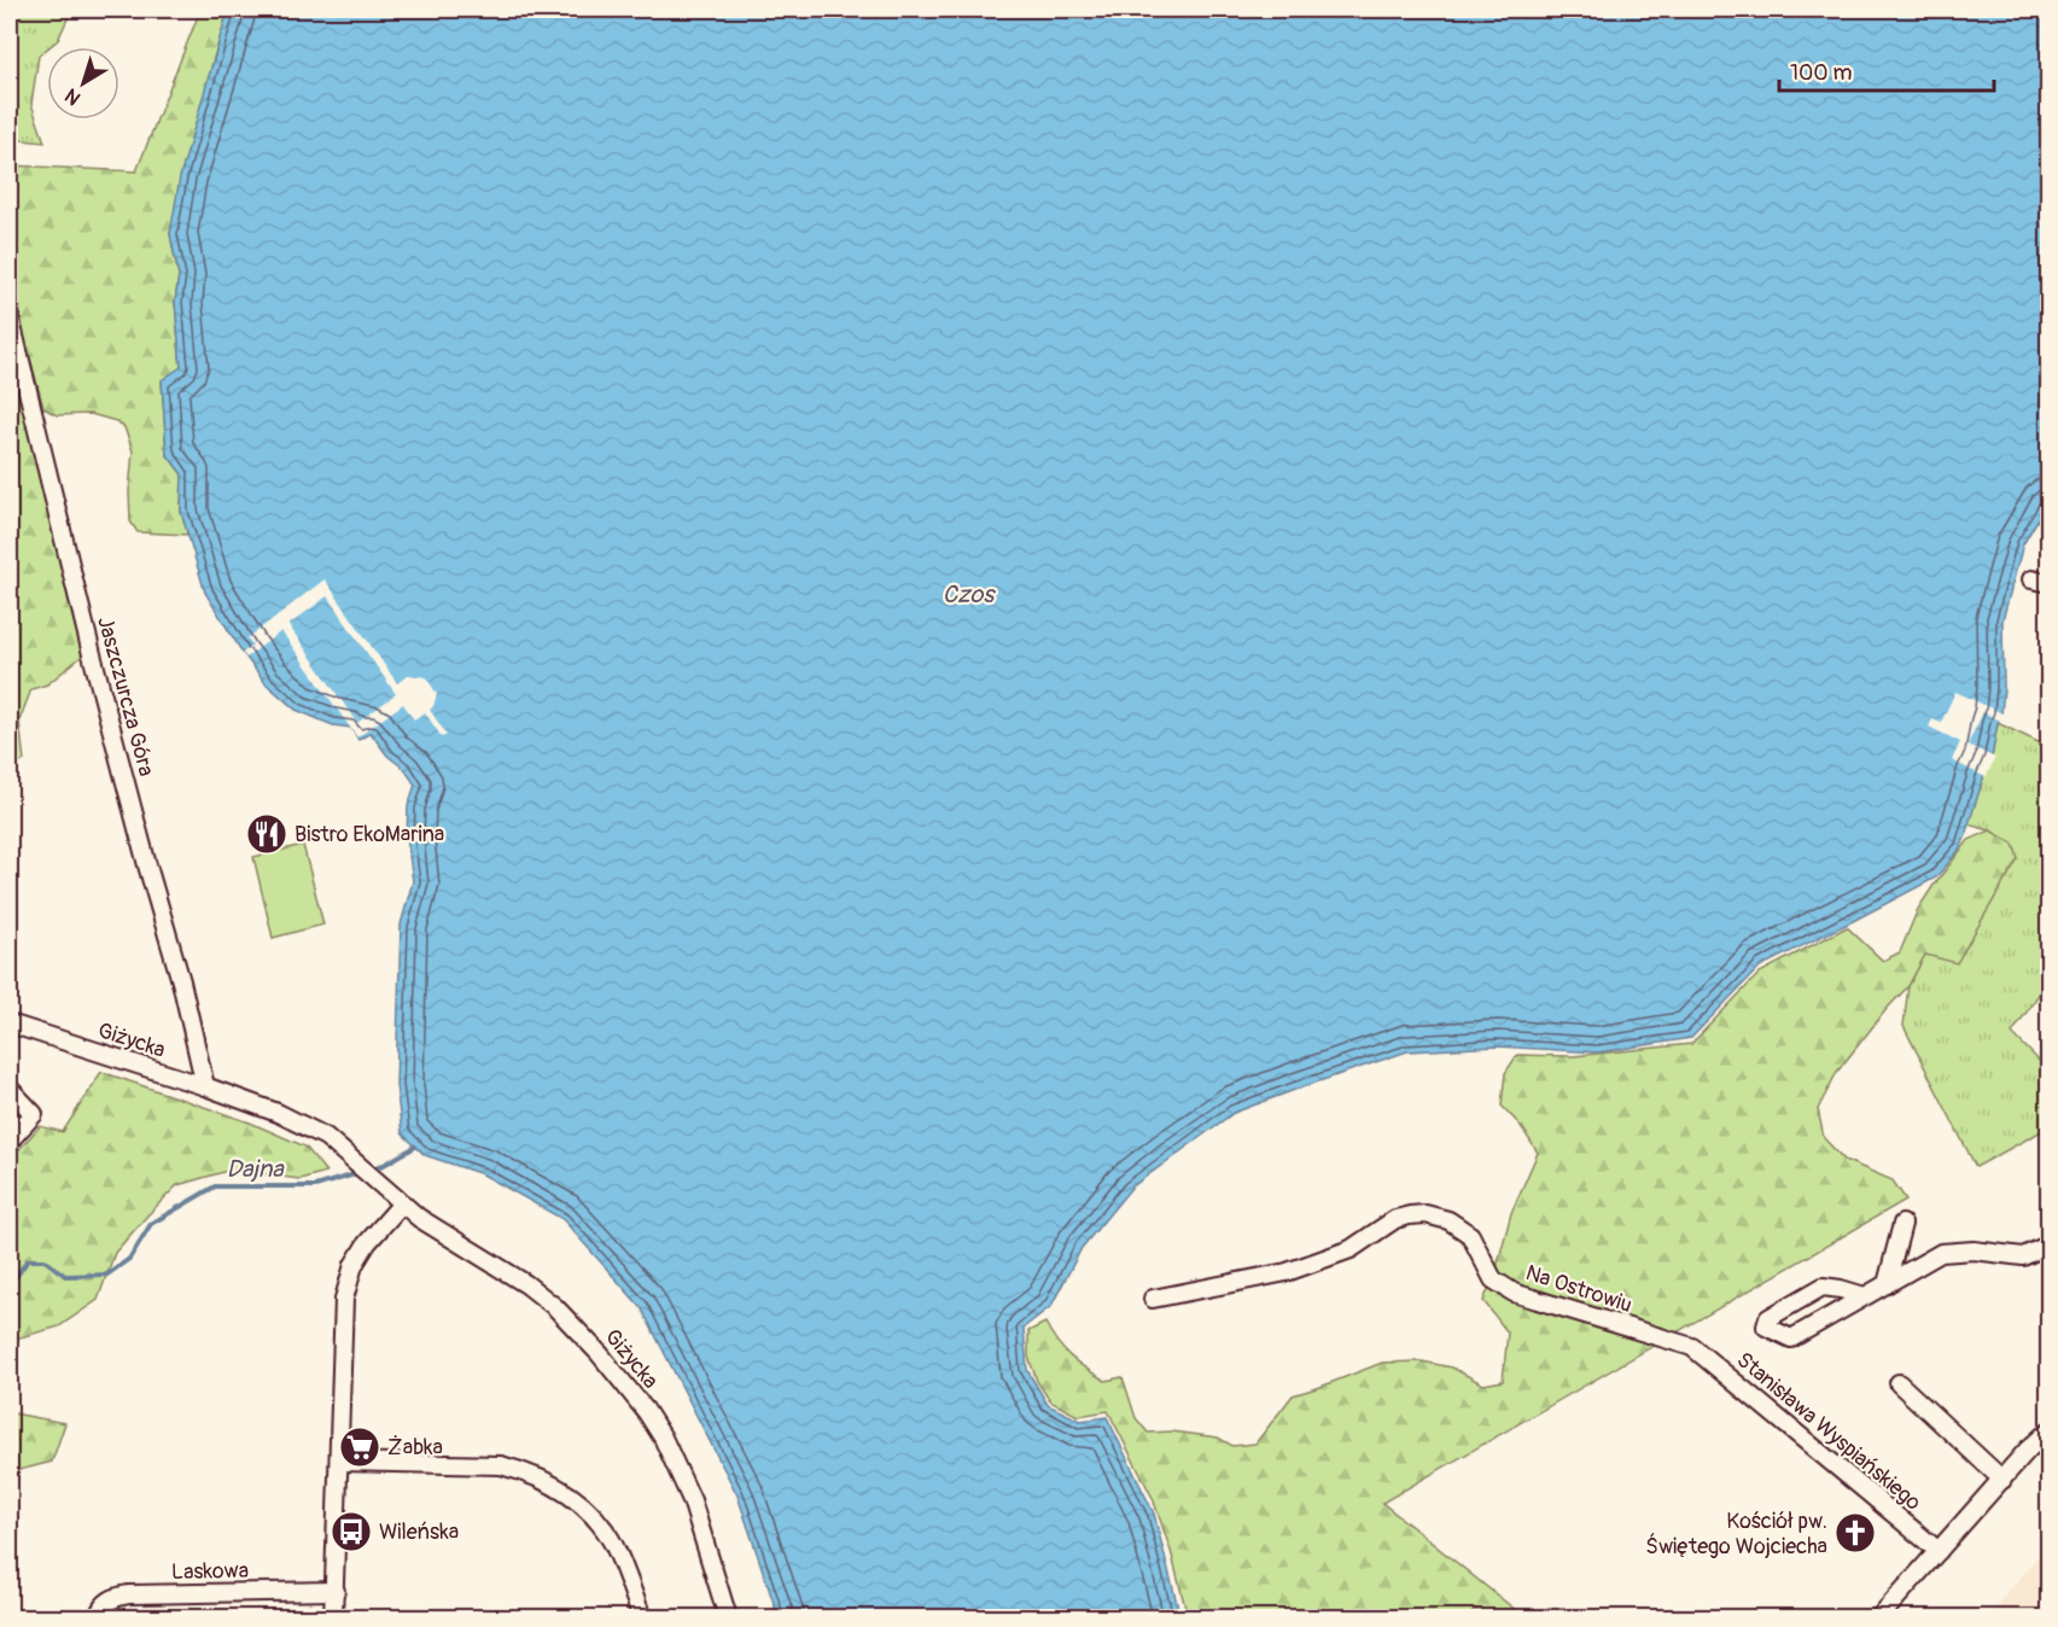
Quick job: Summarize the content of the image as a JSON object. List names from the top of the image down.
{
  "streets": {
    "street": [
      "Jaszczurcza Góra",
      "Giżycka",
      "Na Ostrowiu",
      "Stanisława Wyspiańskiego",
      "Laskowa"
    ]
  },
  "crossings": [
    ["Jaszczurcza Góra", "Giżycka"],
    ["Na Ostrowiu", "Stanisława Wyspiańskiego"]
  ],
  "water": ["Czos", "Dajna"],
  "places": {
    "restaurant": ["Bistro EkoMarina"],
    "supermarket": ["Żabka"],
    "bus stop": ["Wileńska"],
    "church": ["Kościół pw. Świętego Wojciecha"]
  },
  "scale_bar": "100 m",
  "north": "bottom left"
}
